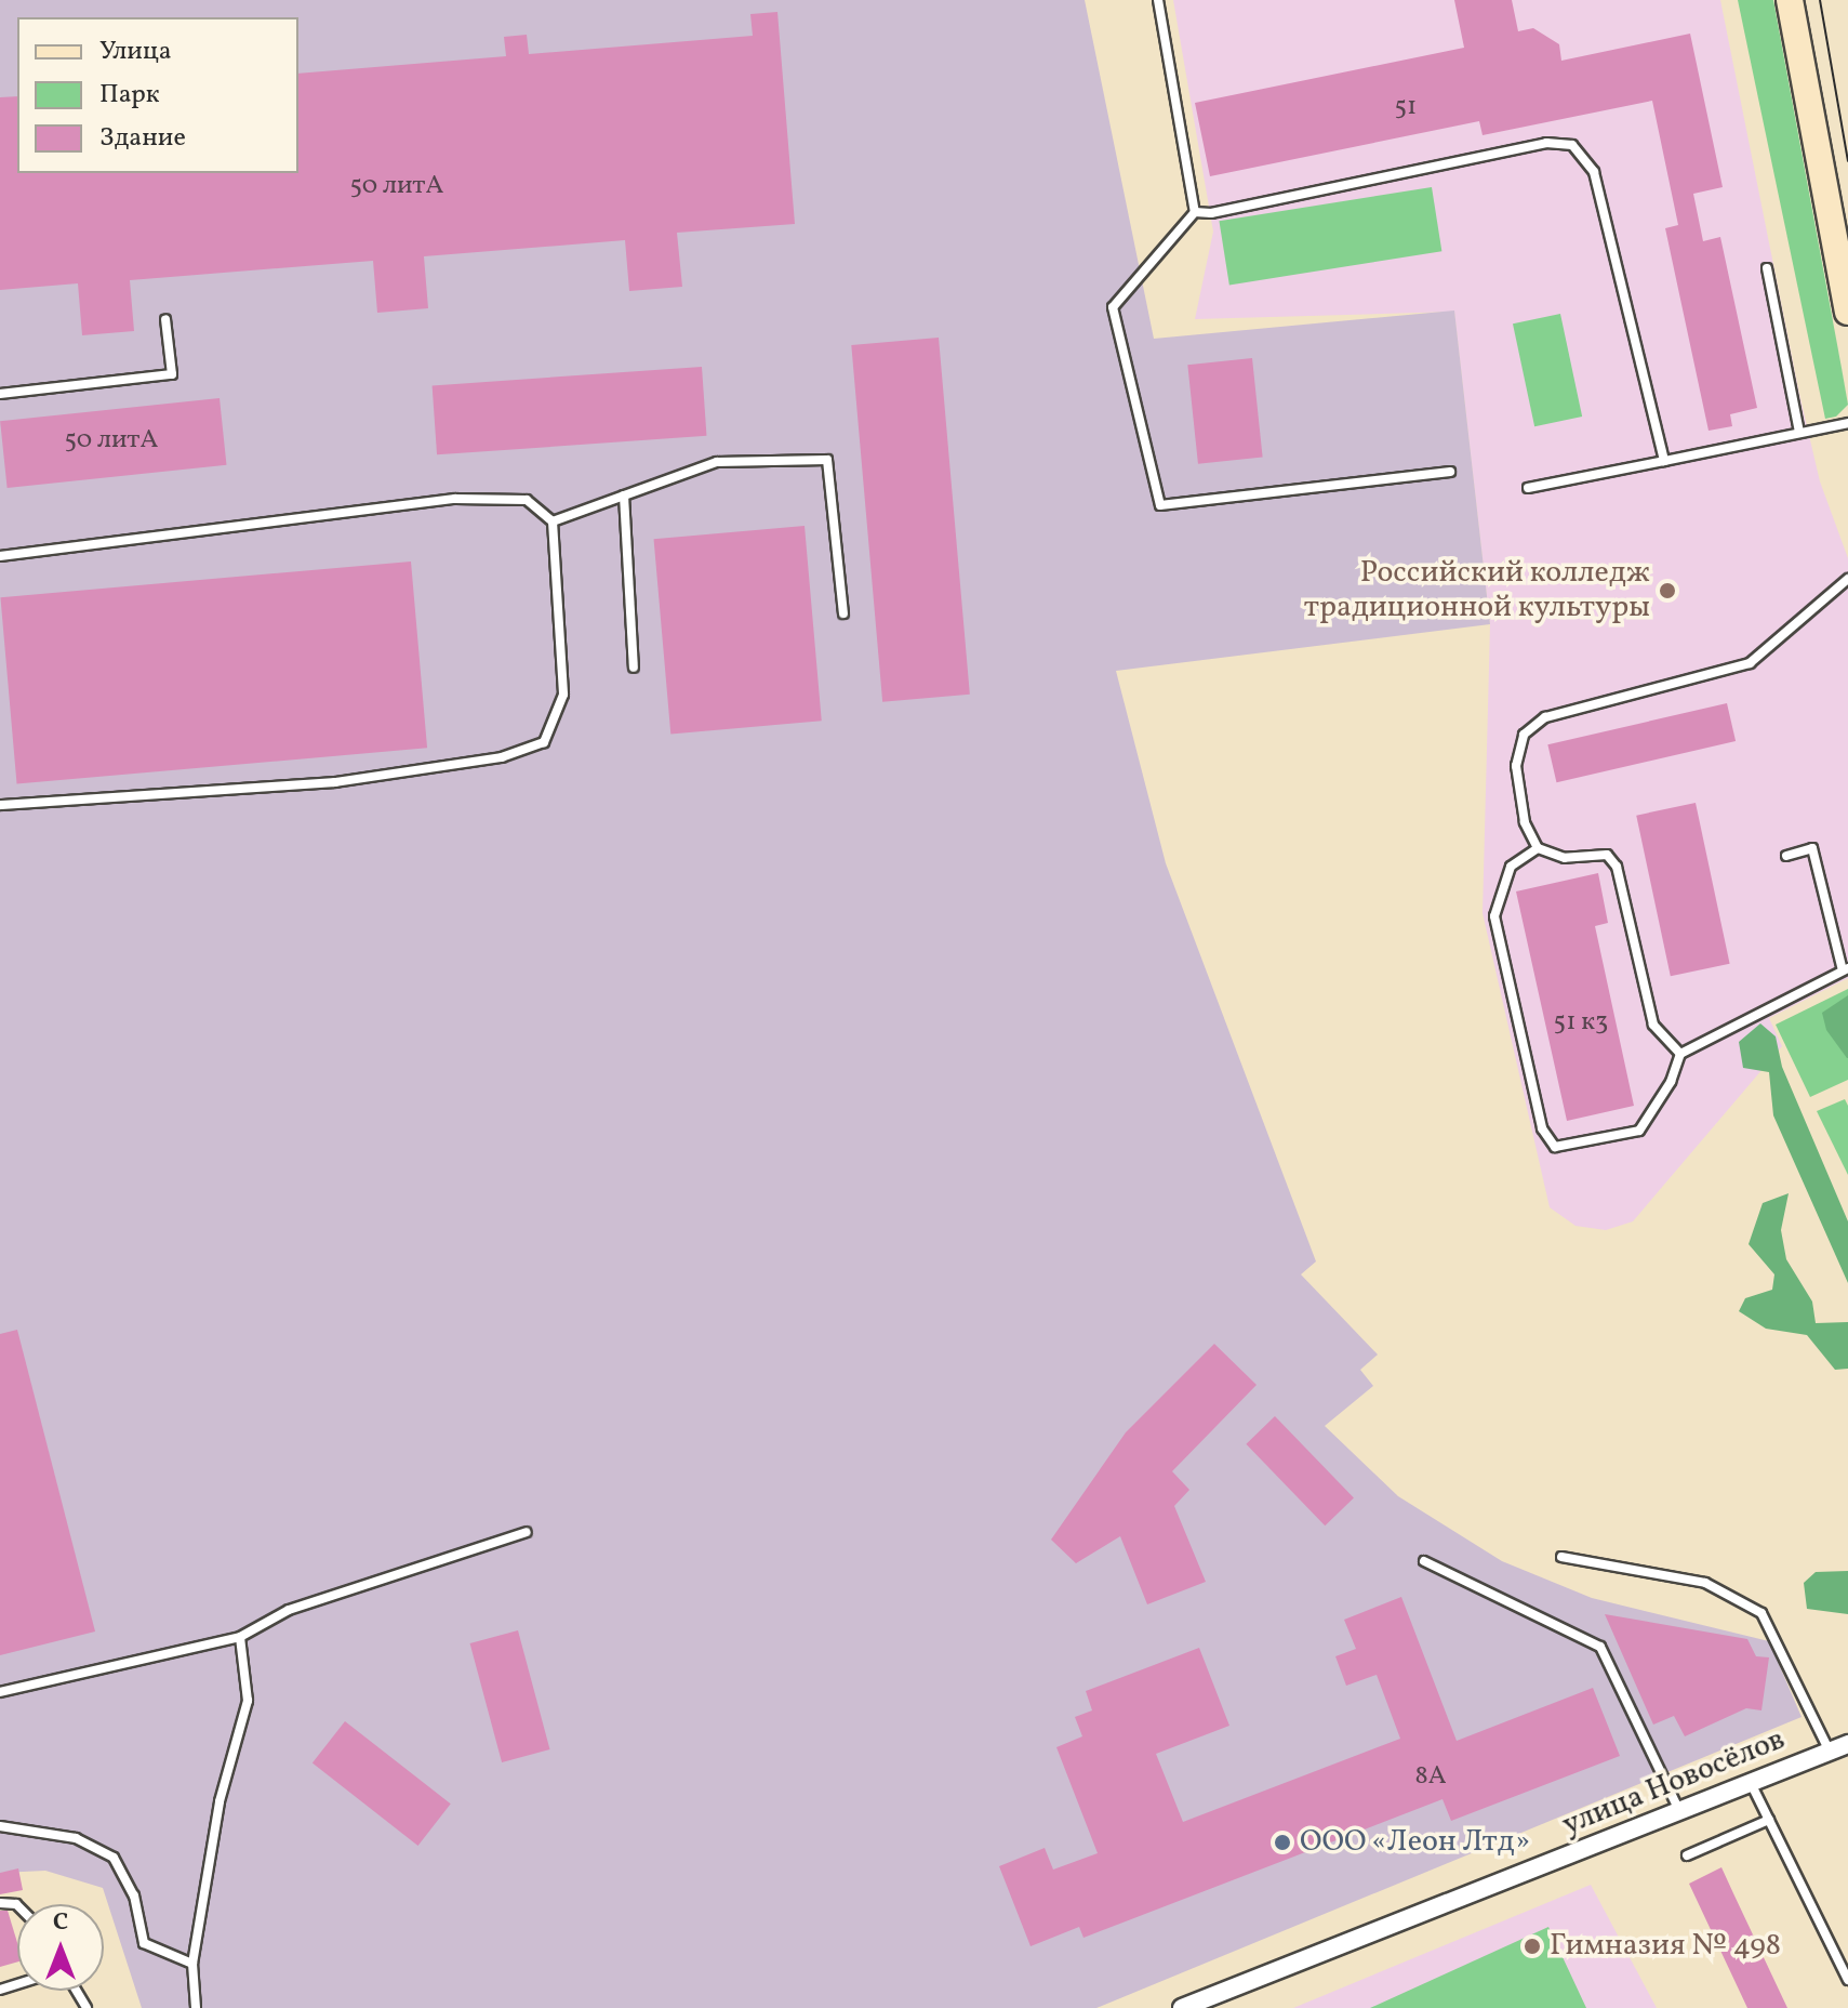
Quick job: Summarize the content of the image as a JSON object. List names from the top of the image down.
{
  "streets": {
    "street": ["улица Новосёлов"]
  },
  "places": ["Российский колледж традиционной культуры", "ООО «Леон Лтд»", "Гимназия № 498"],
  "house_numbers": [
    "51",
    "50 литА",
    "50 литА",
    "51 к3",
    "8А"
  ],
  "legend": ["Улица", "Парк", "Здание"],
  "north": "top"
}
